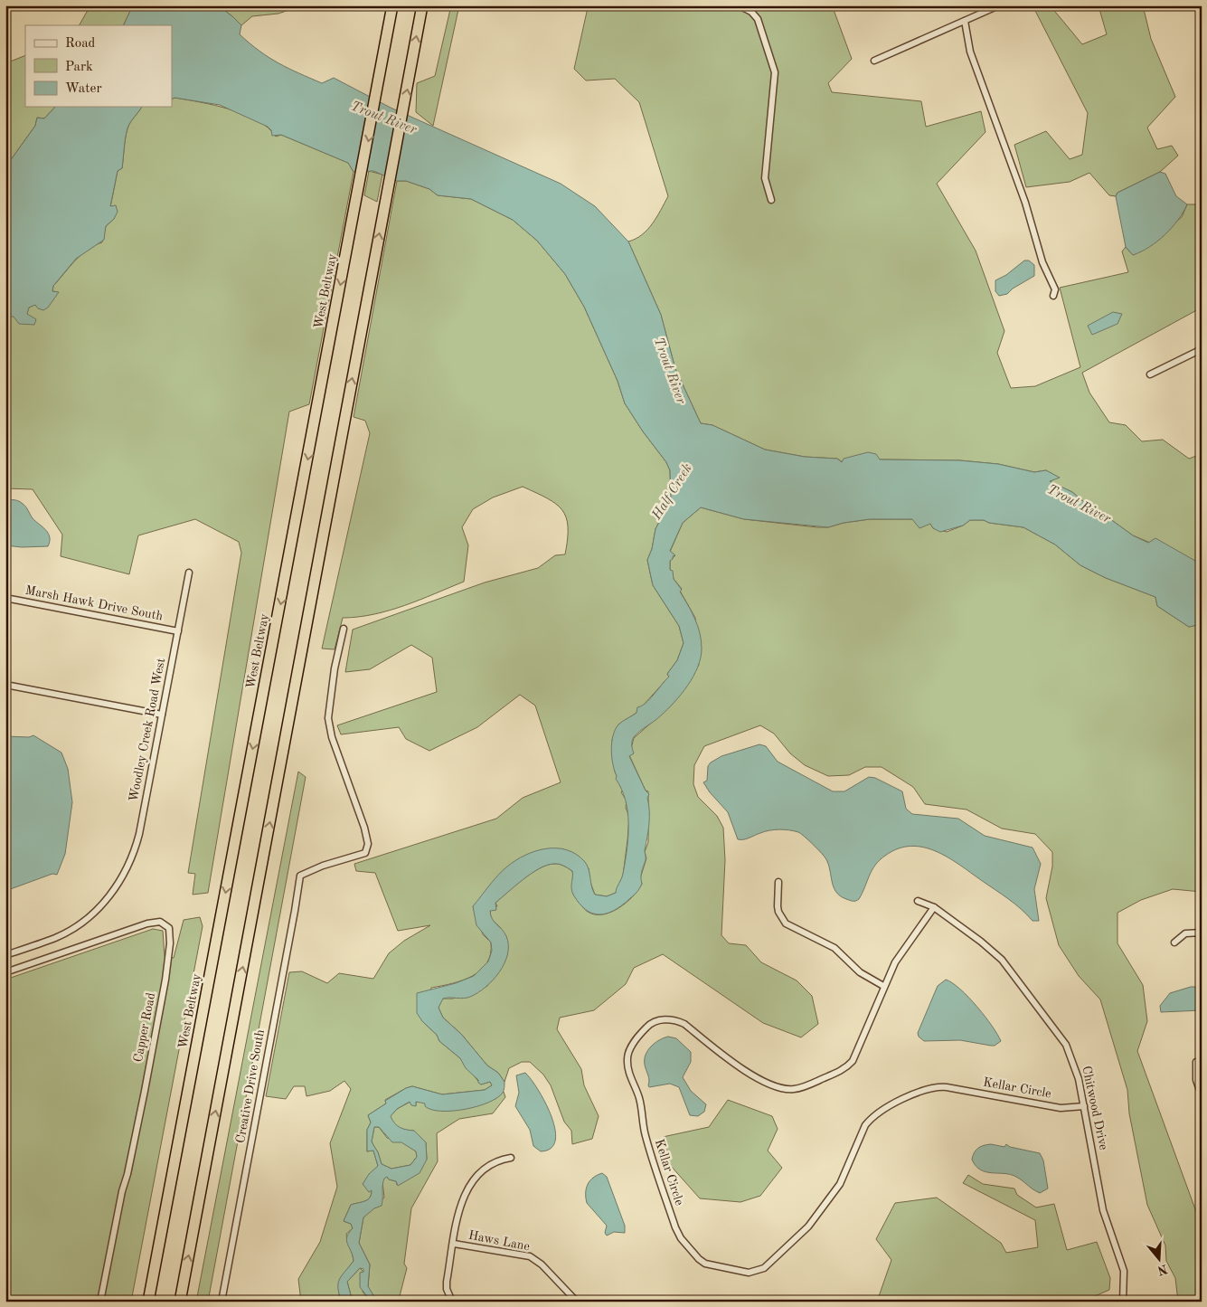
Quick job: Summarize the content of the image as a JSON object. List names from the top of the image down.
{
  "streets": {
    "highway": ["West Beltway"],
    "street": [
      "Marsh Hawk Drive South",
      "Woodley Creek Road West",
      "Capper Road",
      "Creative Drive South",
      "Kellar Circle",
      "Chitwood Drive",
      "Haws Lane"
    ]
  },
  "crossings": [
    ["Marsh Hawk Drive South", "Woodley Creek Road West"],
    ["Kellar Circle", "Chitwood Drive"]
  ],
  "water": ["Trout River", "Half Creek"],
  "legend": ["Road", "Park", "Water"],
  "north": "bottom"
}
